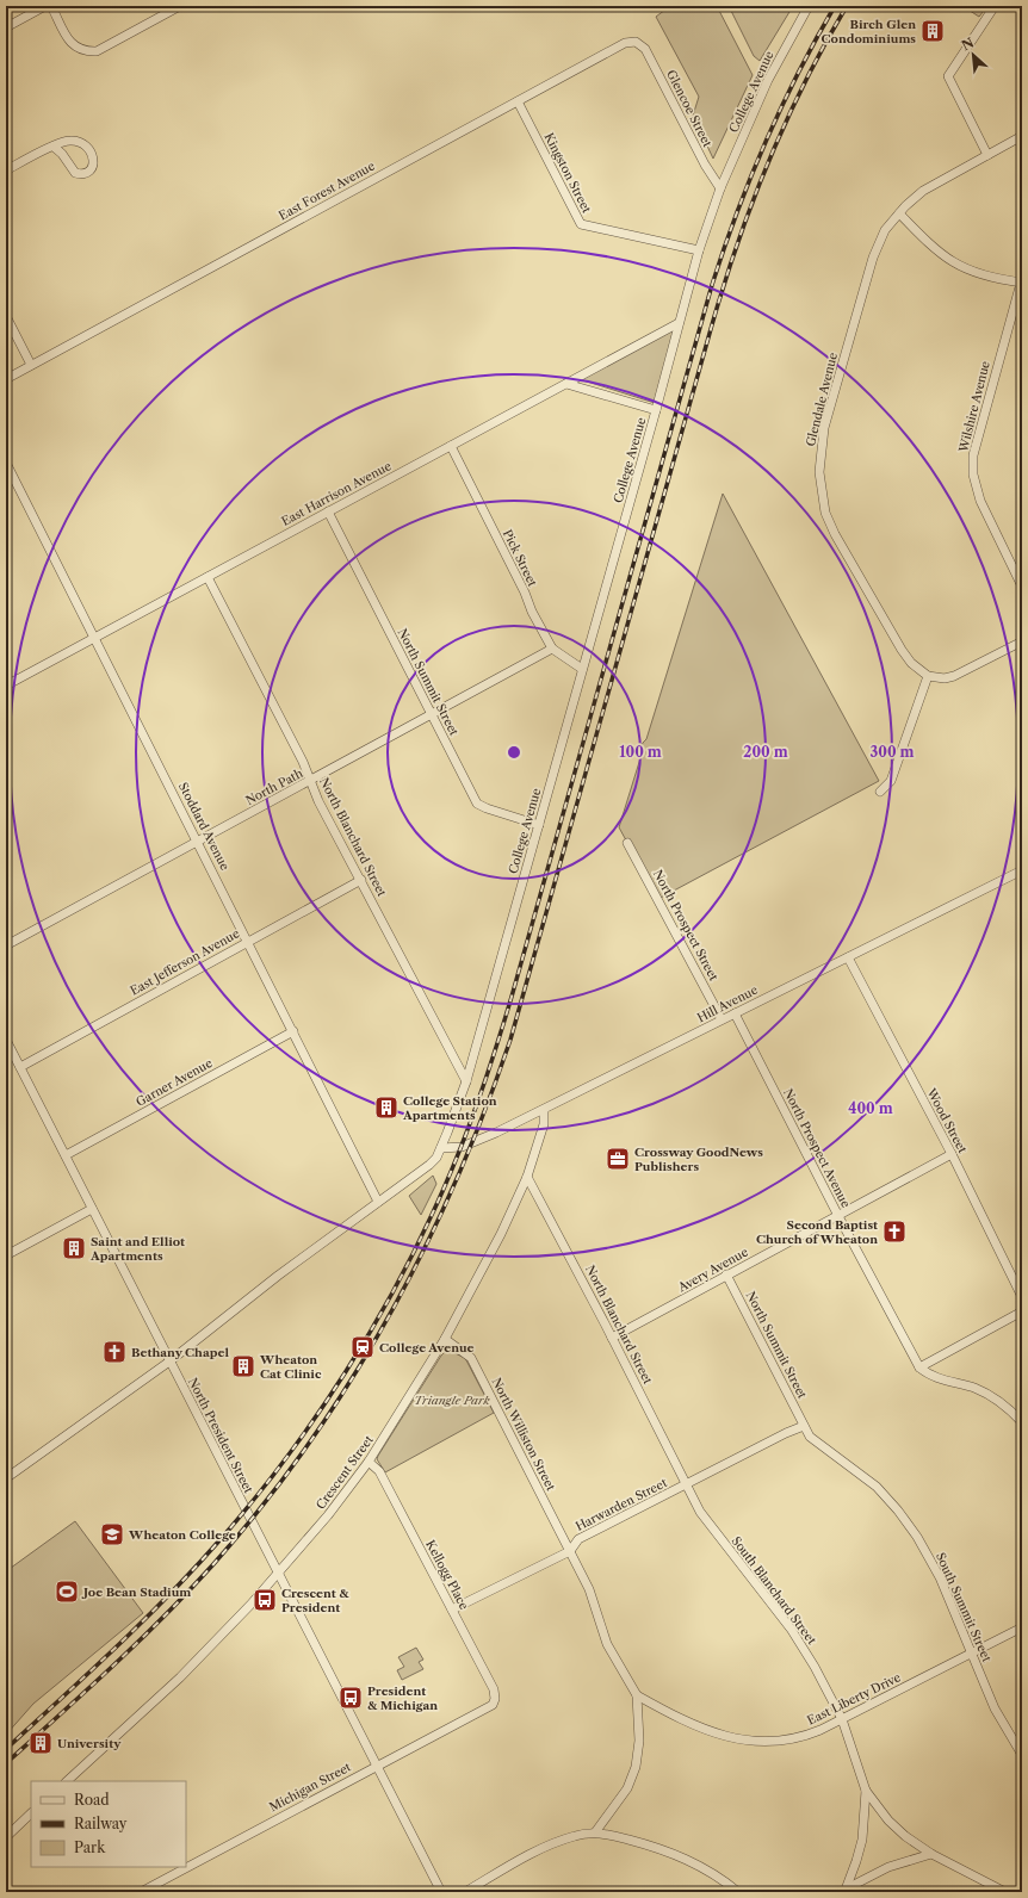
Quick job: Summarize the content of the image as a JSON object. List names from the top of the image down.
{
  "streets": {
    "street": [
      "College Avenue",
      "Glencoe Street",
      "Kingston Street",
      "East Forest Avenue",
      "Glendale Avenue",
      "Wilshire Avenue",
      "East Harrison Avenue",
      "Pick Street",
      "North Summit Street",
      "North Path",
      "Stoddard Avenue",
      "North Blanchard Street",
      "North Prospect Street",
      "East Jefferson Avenue",
      "Hill Avenue",
      "Garner Avenue",
      "Wood Street",
      "North Prospect Avenue",
      "Avery Avenue",
      "North Williston Street",
      "North President Street",
      "Crescent Street",
      "Harwarden Street",
      "Kellogg Place",
      "South Blanchard Street",
      "South Summit Street",
      "East Liberty Drive",
      "Michigan Street"
    ]
  },
  "crossings": [
    ["College Avenue", "Glencoe Street"],
    ["College Avenue", "Kingston Street"],
    ["College Avenue", "East Harrison Avenue"],
    ["College Avenue", "Pick Street"],
    ["College Avenue", "North Summit Street"],
    ["College Avenue", "Stoddard Avenue"],
    ["College Avenue", "North Blanchard Street"],
    ["College Avenue", "Hill Avenue"],
    ["College Avenue", "North President Street"],
    ["Glencoe Street", "East Forest Avenue"],
    ["Kingston Street", "East Forest Avenue"],
    ["East Harrison Avenue", "Pick Street"],
    ["East Harrison Avenue", "North Summit Street"],
    ["East Harrison Avenue", "Stoddard Avenue"],
    ["East Harrison Avenue", "North Blanchard Street"],
    ["Pick Street", "North Path"],
    ["North Summit Street", "North Path"],
    ["North Summit Street", "Avery Avenue"],
    ["North Summit Street", "Harwarden Street"],
    ["North Summit Street", "South Summit Street"],
    ["North Path", "Stoddard Avenue"],
    ["North Path", "North Blanchard Street"],
    ["Stoddard Avenue", "East Jefferson Avenue"],
    ["Stoddard Avenue", "Garner Avenue"],
    ["North Blanchard Street", "East Jefferson Avenue"],
    ["North Blanchard Street", "Avery Avenue"],
    ["North Blanchard Street", "Crescent Street"],
    ["North Blanchard Street", "Harwarden Street"],
    ["North Blanchard Street", "South Blanchard Street"],
    ["North Prospect Street", "Hill Avenue"],
    ["East Jefferson Avenue", "North President Street"],
    ["Hill Avenue", "Wood Street"],
    ["Hill Avenue", "North Prospect Avenue"],
    ["Hill Avenue", "Crescent Street"],
    ["Garner Avenue", "North President Street"],
    ["Wood Street", "Avery Avenue"],
    ["North Prospect Avenue", "Avery Avenue"],
    ["North Williston Street", "Crescent Street"],
    ["North Williston Street", "Harwarden Street"],
    ["North Williston Street", "East Liberty Drive"],
    ["North President Street", "Crescent Street"],
    ["North President Street", "Michigan Street"],
    ["Crescent Street", "Kellogg Place"],
    ["Harwarden Street", "Kellogg Place"],
    ["Harwarden Street", "South Blanchard Street"],
    ["Harwarden Street", "South Summit Street"],
    ["Kellogg Place", "Michigan Street"],
    ["South Blanchard Street", "East Liberty Drive"],
    ["South Summit Street", "East Liberty Drive"]
  ],
  "parks": ["Triangle Park"],
  "places": {
    "building": [
      "Birch Glen Condominiums",
      "College Station Apartments",
      "Saint and Elliot Apartments",
      "Wheaton Cat Clinic",
      "University"
    ],
    "office": ["Crossway GoodNews Publishers"],
    "church": ["Second Baptist Church of Wheaton", "Bethany Chapel"],
    "station": ["College Avenue"],
    "school or university": ["Wheaton College"],
    "sports": ["Joe Bean Stadium"],
    "bus stop": ["Crescent & President", "President & Michigan"]
  },
  "legend": ["Road", "Railway", "Park"],
  "north": "top left",
  "rings": [
    "100 m",
    "200 m",
    "300 m",
    "400 m"
  ]
}
